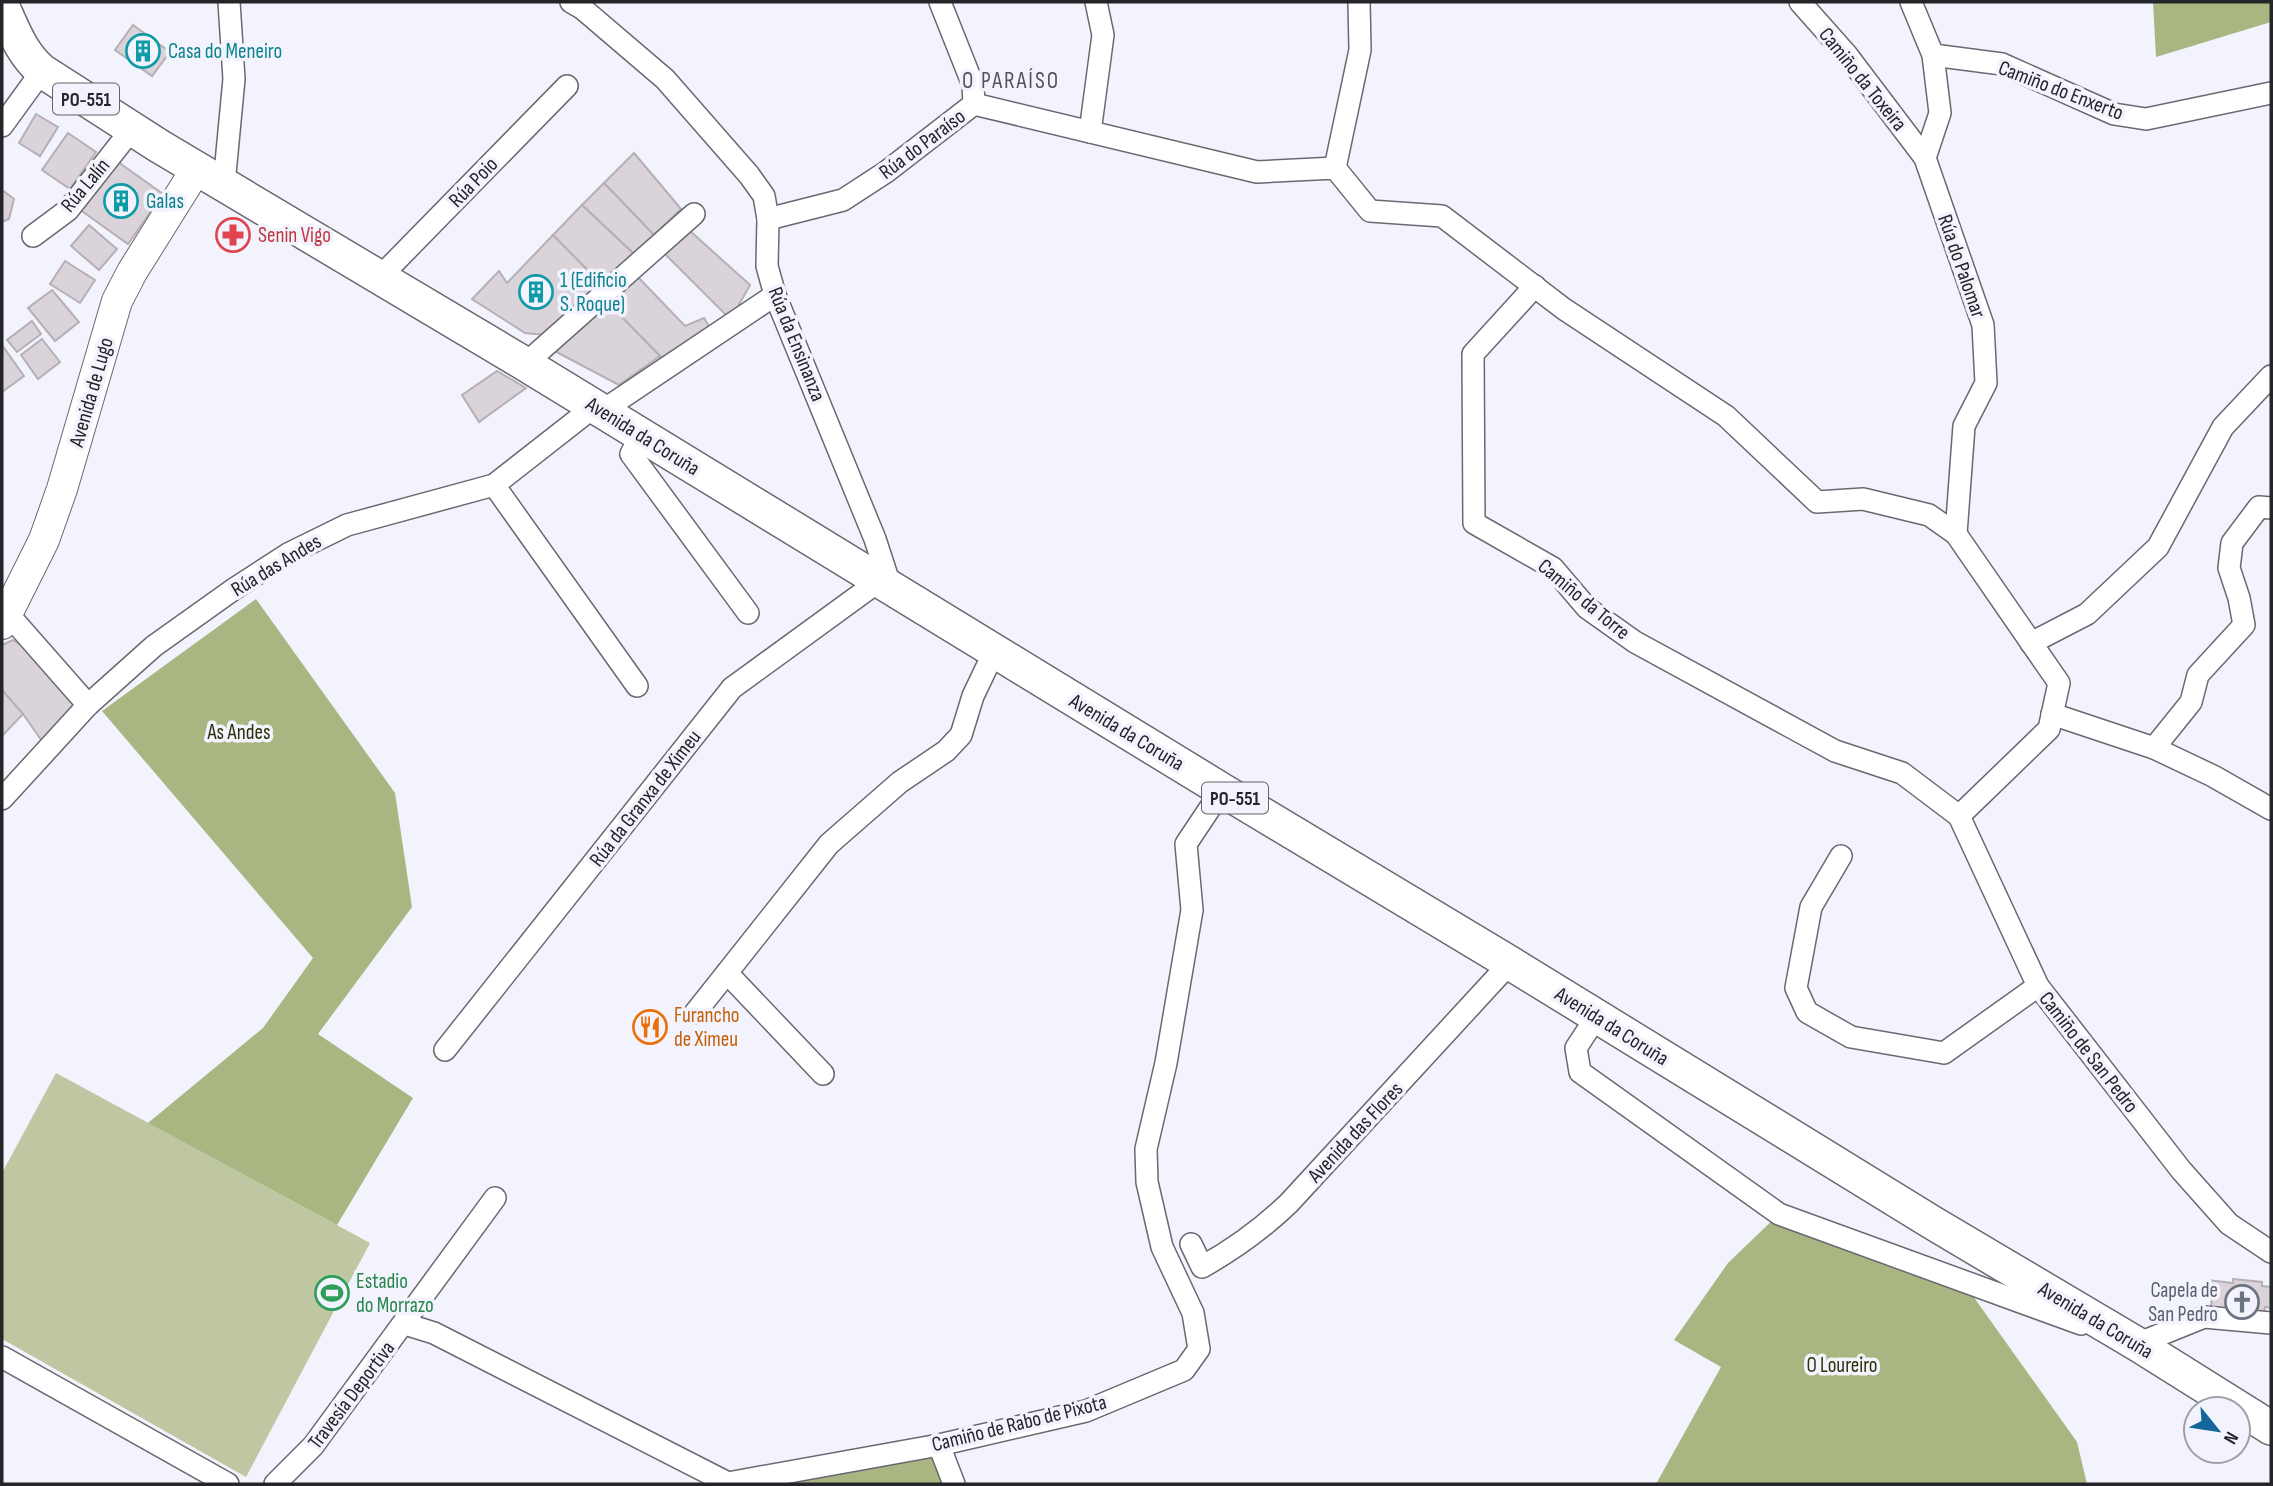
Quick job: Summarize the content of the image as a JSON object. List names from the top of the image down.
{
  "streets": {
    "main road": ["PO-551", "Avenida da Coruña"],
    "street": [
      "Camiño da Toxeira",
      "Camiño do Enxerto",
      "Rúa do Paraíso",
      "Rúa Poio",
      "Rúa Lalín",
      "Rúa do Palomar",
      "Rúa da Ensinanza",
      "Avenida de Lugo",
      "Rúa das Andes",
      "Camiño da Torre",
      "Rúa da Granxa de Ximeu",
      "Camiño de San Pedro",
      "Avenida das Flores",
      "Travesía Deportiva",
      "Camiño de Rabo de Pixota"
    ]
  },
  "crossings": [
    ["Camiño da Toxeira", "Rúa do Palomar"],
    ["PO-551", "Rúa Lalín"],
    ["PO-551", "Avenida de Lugo"],
    ["PO-551", "Avenida da Coruña"],
    ["Rúa do Paraíso", "Rúa da Ensinanza"],
    ["Rúa Poio", "Avenida da Coruña"],
    ["Rúa da Ensinanza", "Avenida da Coruña"],
    ["Rúa da Ensinanza", "Rúa das Andes"],
    ["Rúa da Ensinanza", "Rúa da Granxa de Ximeu"],
    ["Avenida de Lugo", "Avenida da Coruña"],
    ["Avenida da Coruña", "Rúa das Andes"],
    ["Avenida da Coruña", "Rúa da Granxa de Ximeu"],
    ["Avenida da Coruña", "Avenida das Flores"],
    ["Avenida da Coruña", "Camiño de Rabo de Pixota"],
    ["Camiño da Torre", "Camiño de San Pedro"],
    ["Travesía Deportiva", "Camiño de Rabo de Pixota"]
  ],
  "districts": ["O PARAÍSO"],
  "parks": ["As Andes", "O Loureiro"],
  "places": {
    "building": ["Casa do Meneiro", "Galas", "1 (Edificio S. Roque)"],
    "pharmacy": ["Senin Vigo"],
    "restaurant": ["Furancho de Ximeu"],
    "sports": ["Estadio do Morrazo"],
    "church": ["Capela de San Pedro"]
  },
  "north": "bottom right"
}
